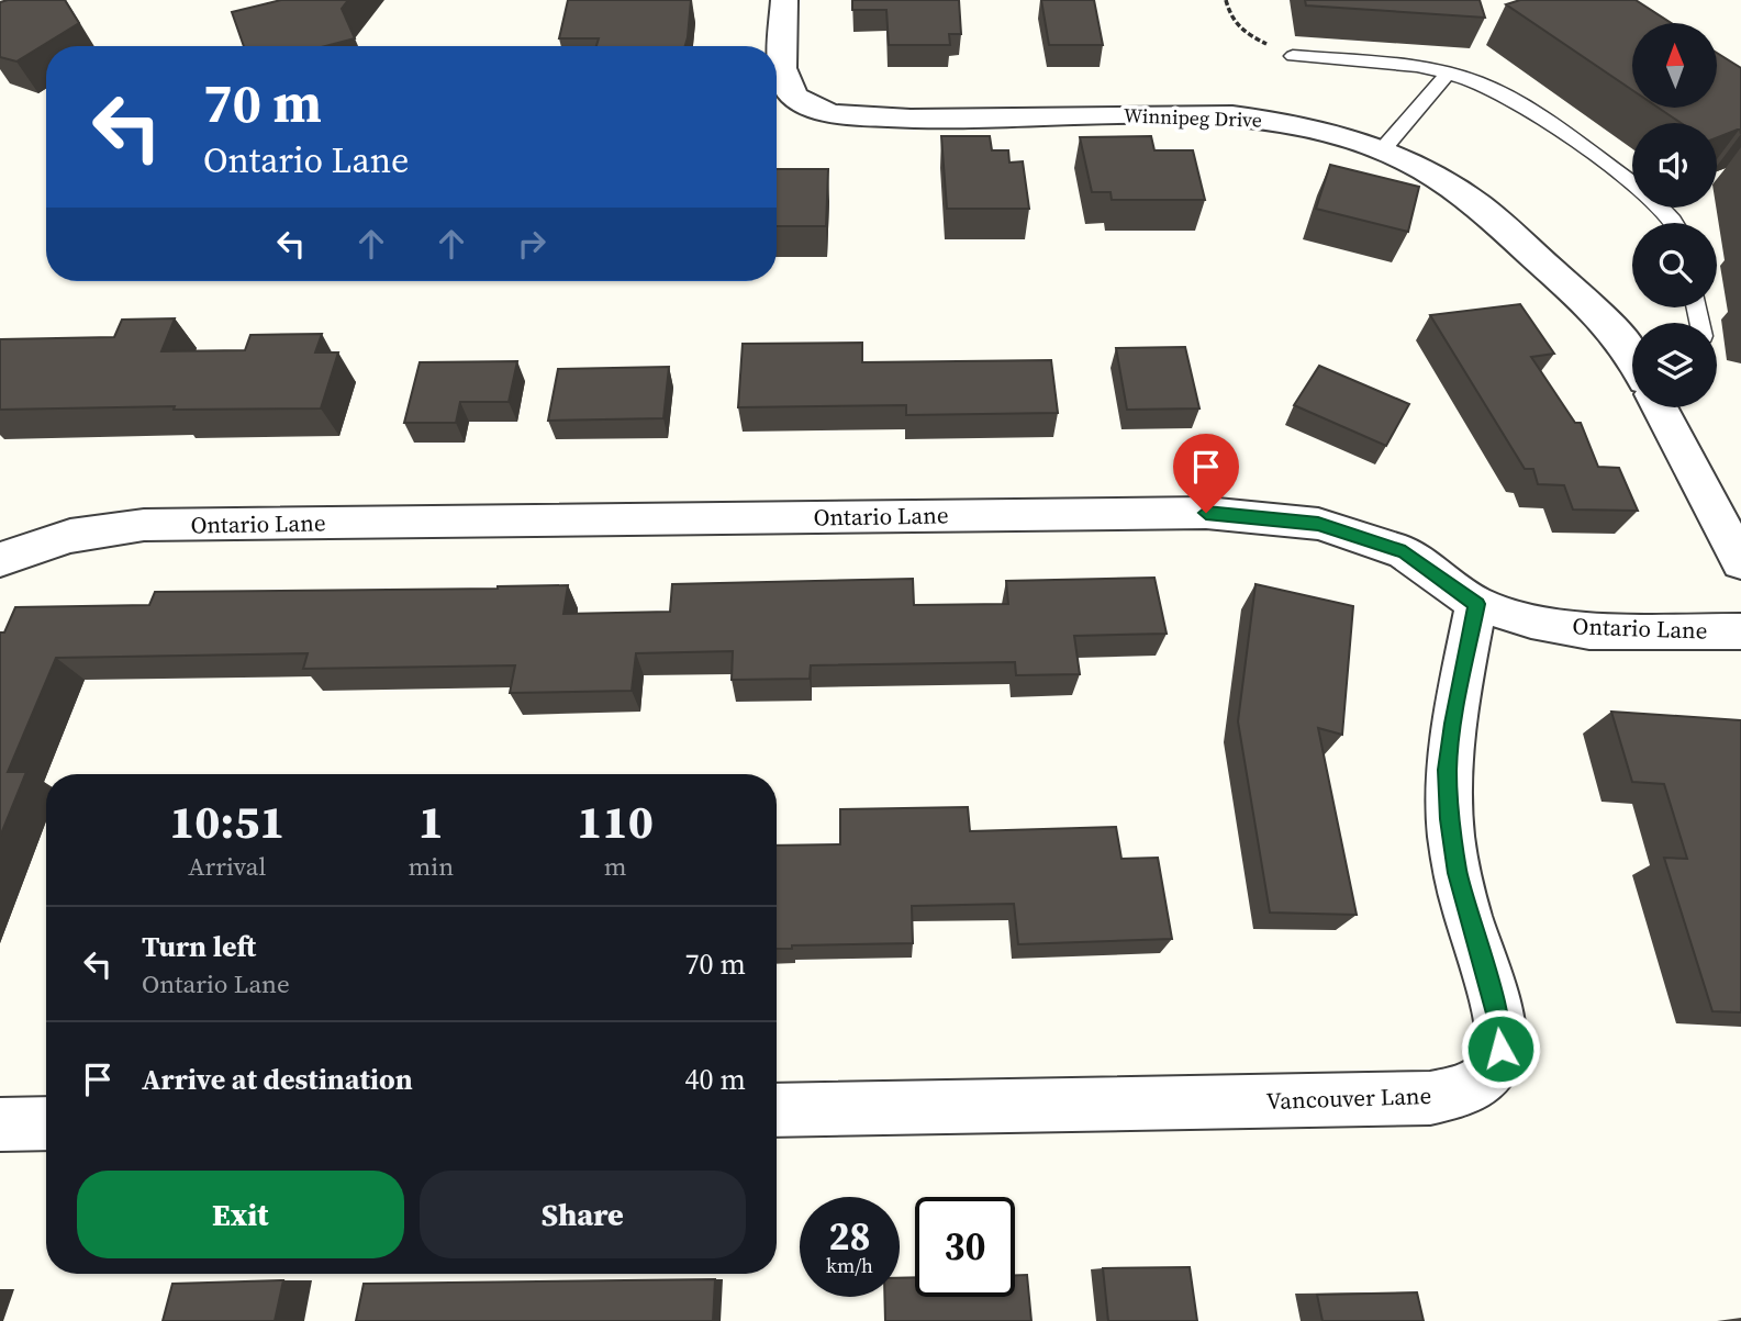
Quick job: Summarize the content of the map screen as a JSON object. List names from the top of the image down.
{
  "streets": {
    "street": ["Winnipeg Drive", "Ontario Lane", "Vancouver Lane"]
  },
  "crossings": [
    ["Ontario Lane", "Vancouver Lane"]
  ],
  "north": "top",
  "page": {
    "turn": ["70 m", "Ontario Lane"],
    "eta": [
      "10:51",
      "Arrival",
      "1",
      "min",
      "110",
      "m"
    ],
    "list": [
      {
        "name": "Turn left",
        "note": "Ontario Lane",
        "value": "70 m"
      },
      {
        "name": "Arrive at destination",
        "value": "40 m"
      }
    ],
    "buttons": ["Exit", "Share"],
    "speed": "28 km/h",
    "limit": "30"
  }
}
